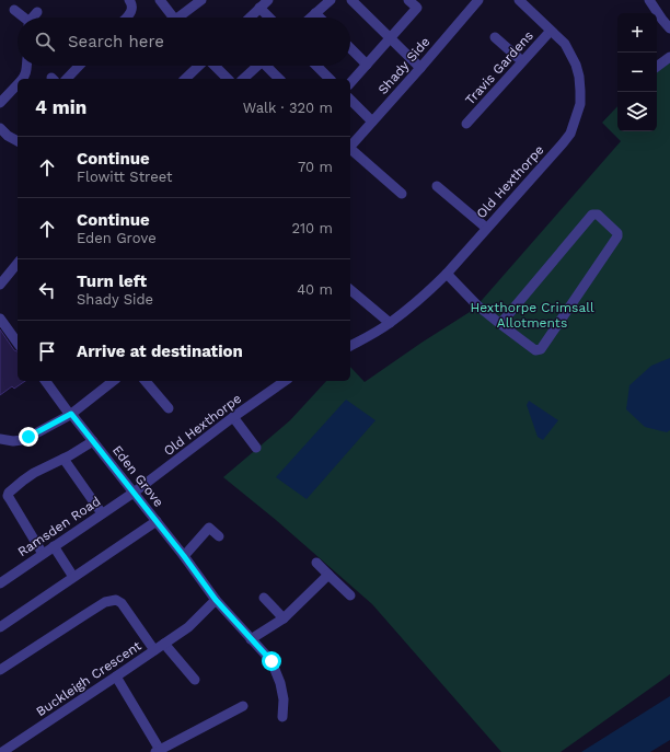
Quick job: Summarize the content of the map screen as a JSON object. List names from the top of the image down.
{
  "streets": {
    "street": [
      "Shady Side",
      "Travis Gardens",
      "Old Hexthorpe",
      "Eden Grove",
      "Ramsden Road",
      "Buckleigh Crescent"
    ]
  },
  "crossings": [
    ["Travis Gardens", "Old Hexthorpe"],
    ["Old Hexthorpe", "Eden Grove"],
    ["Old Hexthorpe", "Ramsden Road"],
    ["Eden Grove", "Ramsden Road"]
  ],
  "parks": ["Hexthorpe Crimsall Allotments"],
  "page": {
    "map_buttons": ["+", "−"],
    "search": "Search here",
    "heading": ["4 min", "Walk · 320 m"],
    "list": [
      ["Continue", "Flowitt Street", "70 m"],
      ["Continue", "Eden Grove", "210 m"],
      ["Turn left", "Shady Side", "40 m"],
      "Arrive at destination"
    ]
  }
}
